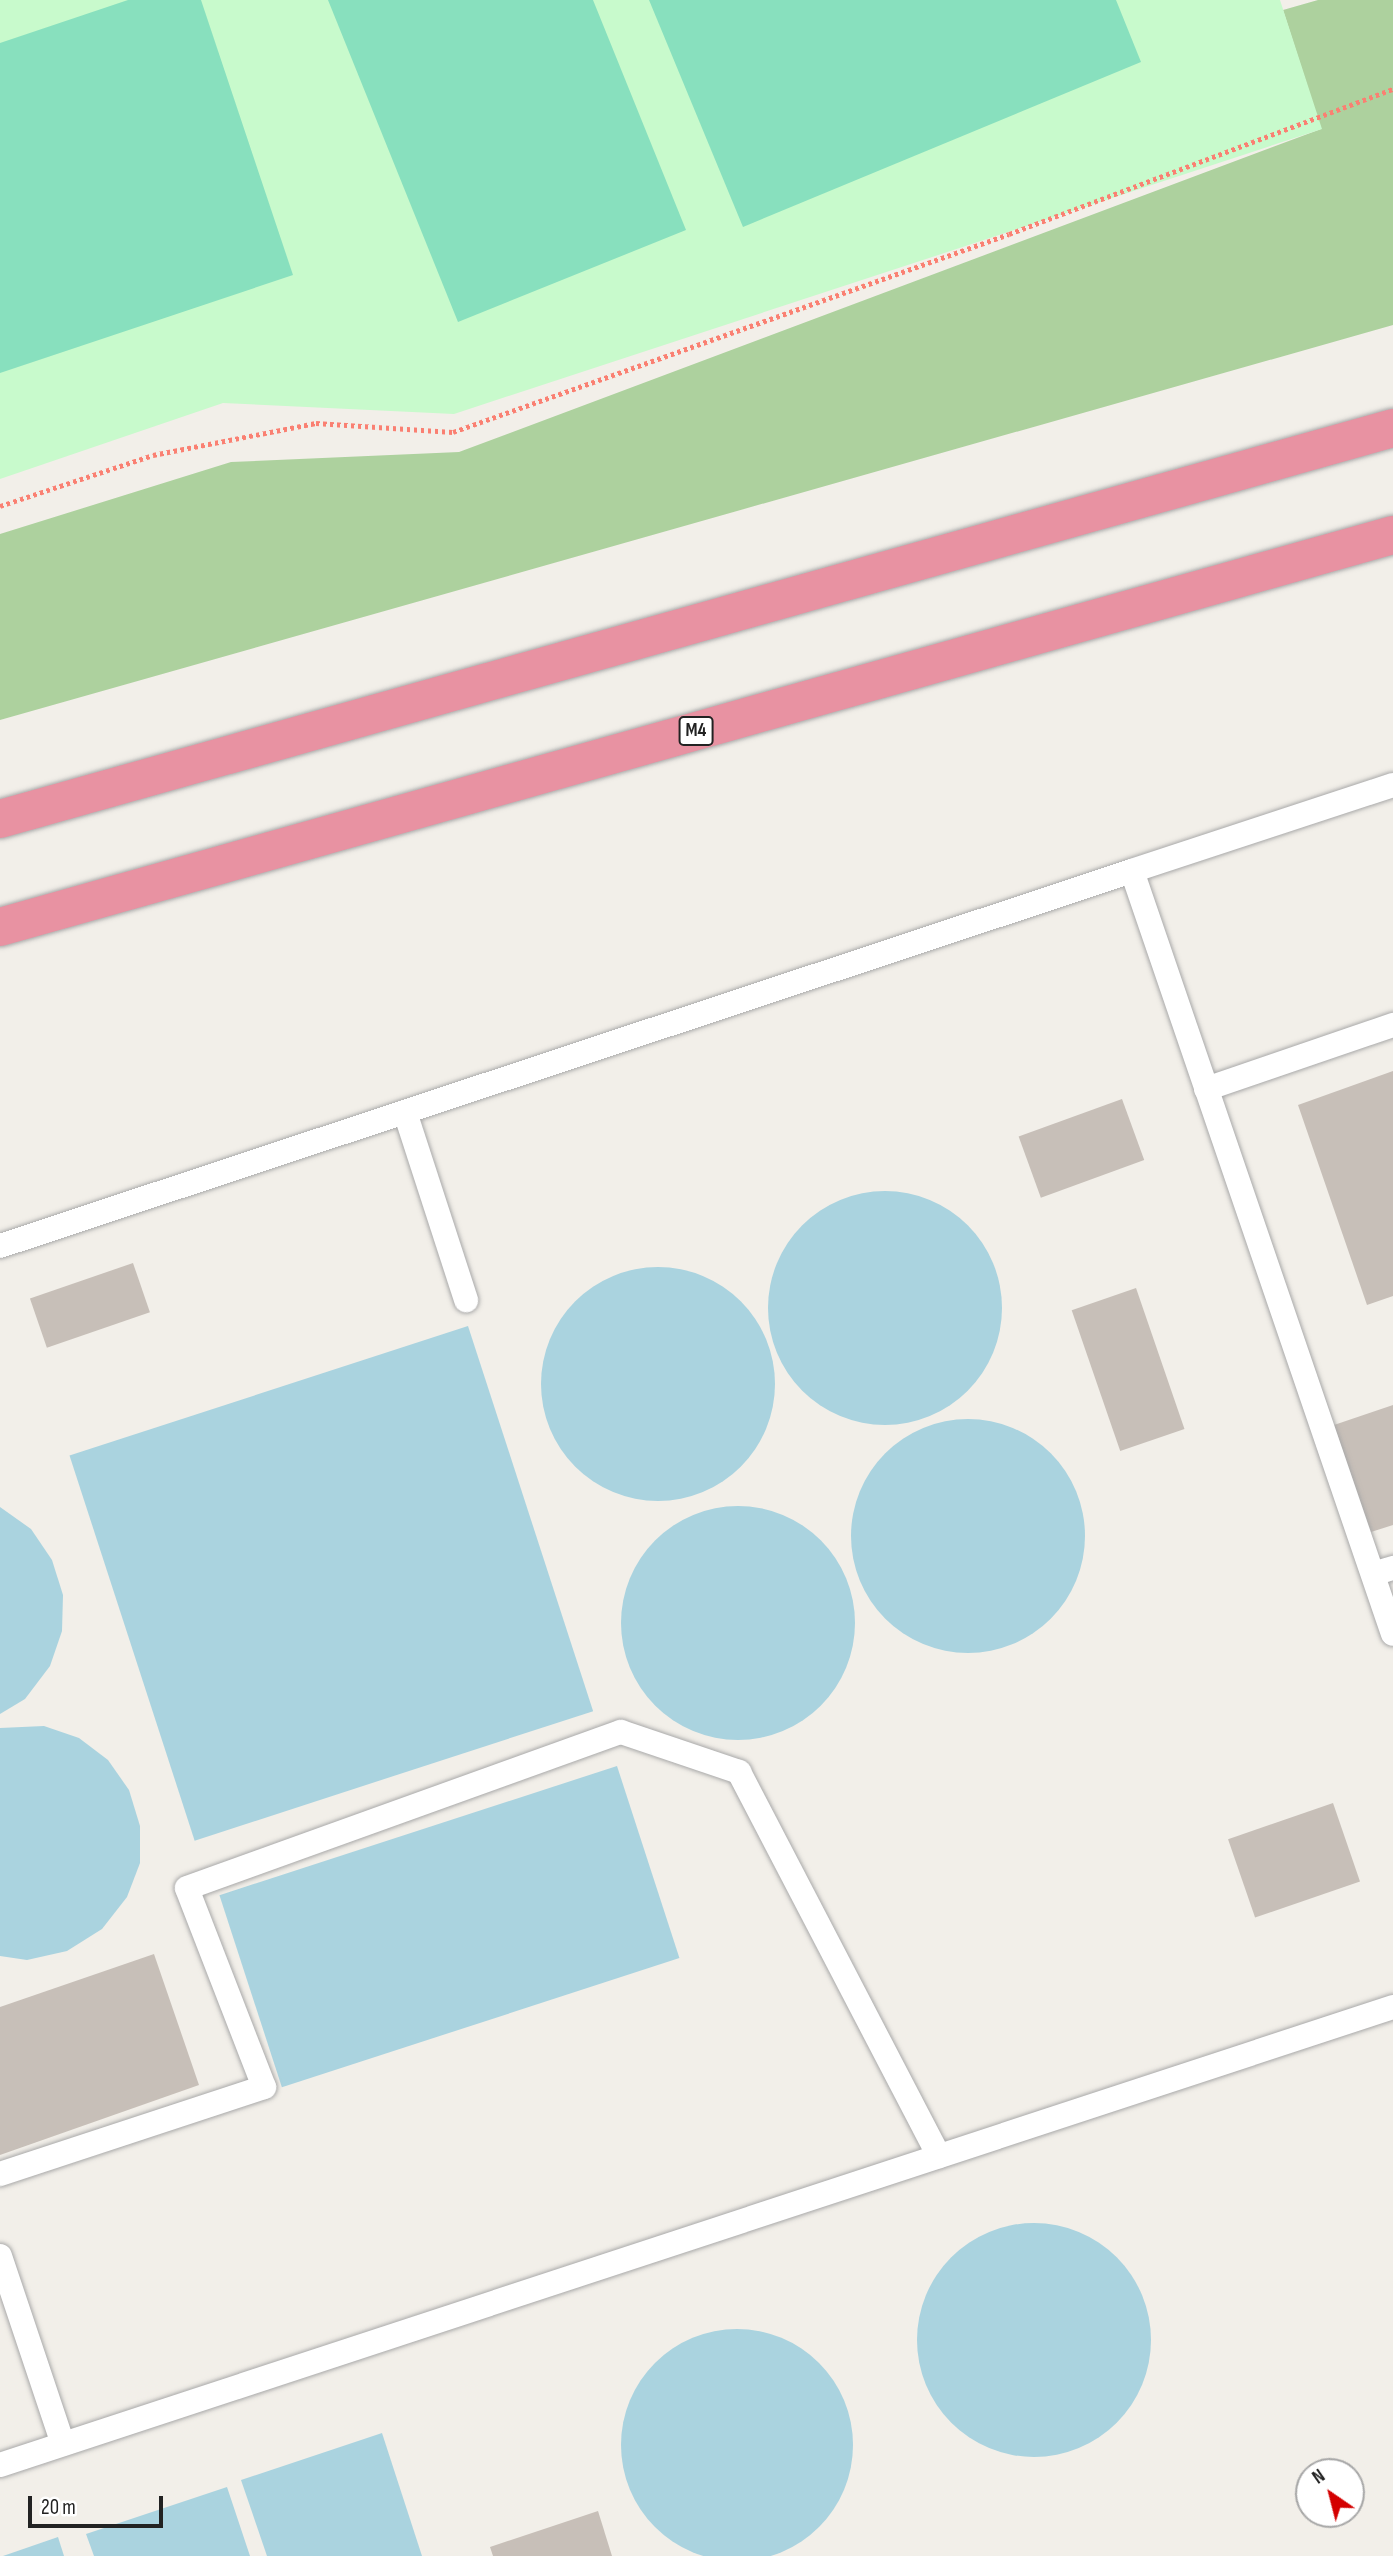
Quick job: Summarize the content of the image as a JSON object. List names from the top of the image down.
{
  "streets": {
    "highway": ["M4"]
  },
  "scale_bar": "20 m",
  "north": "top left"
}
